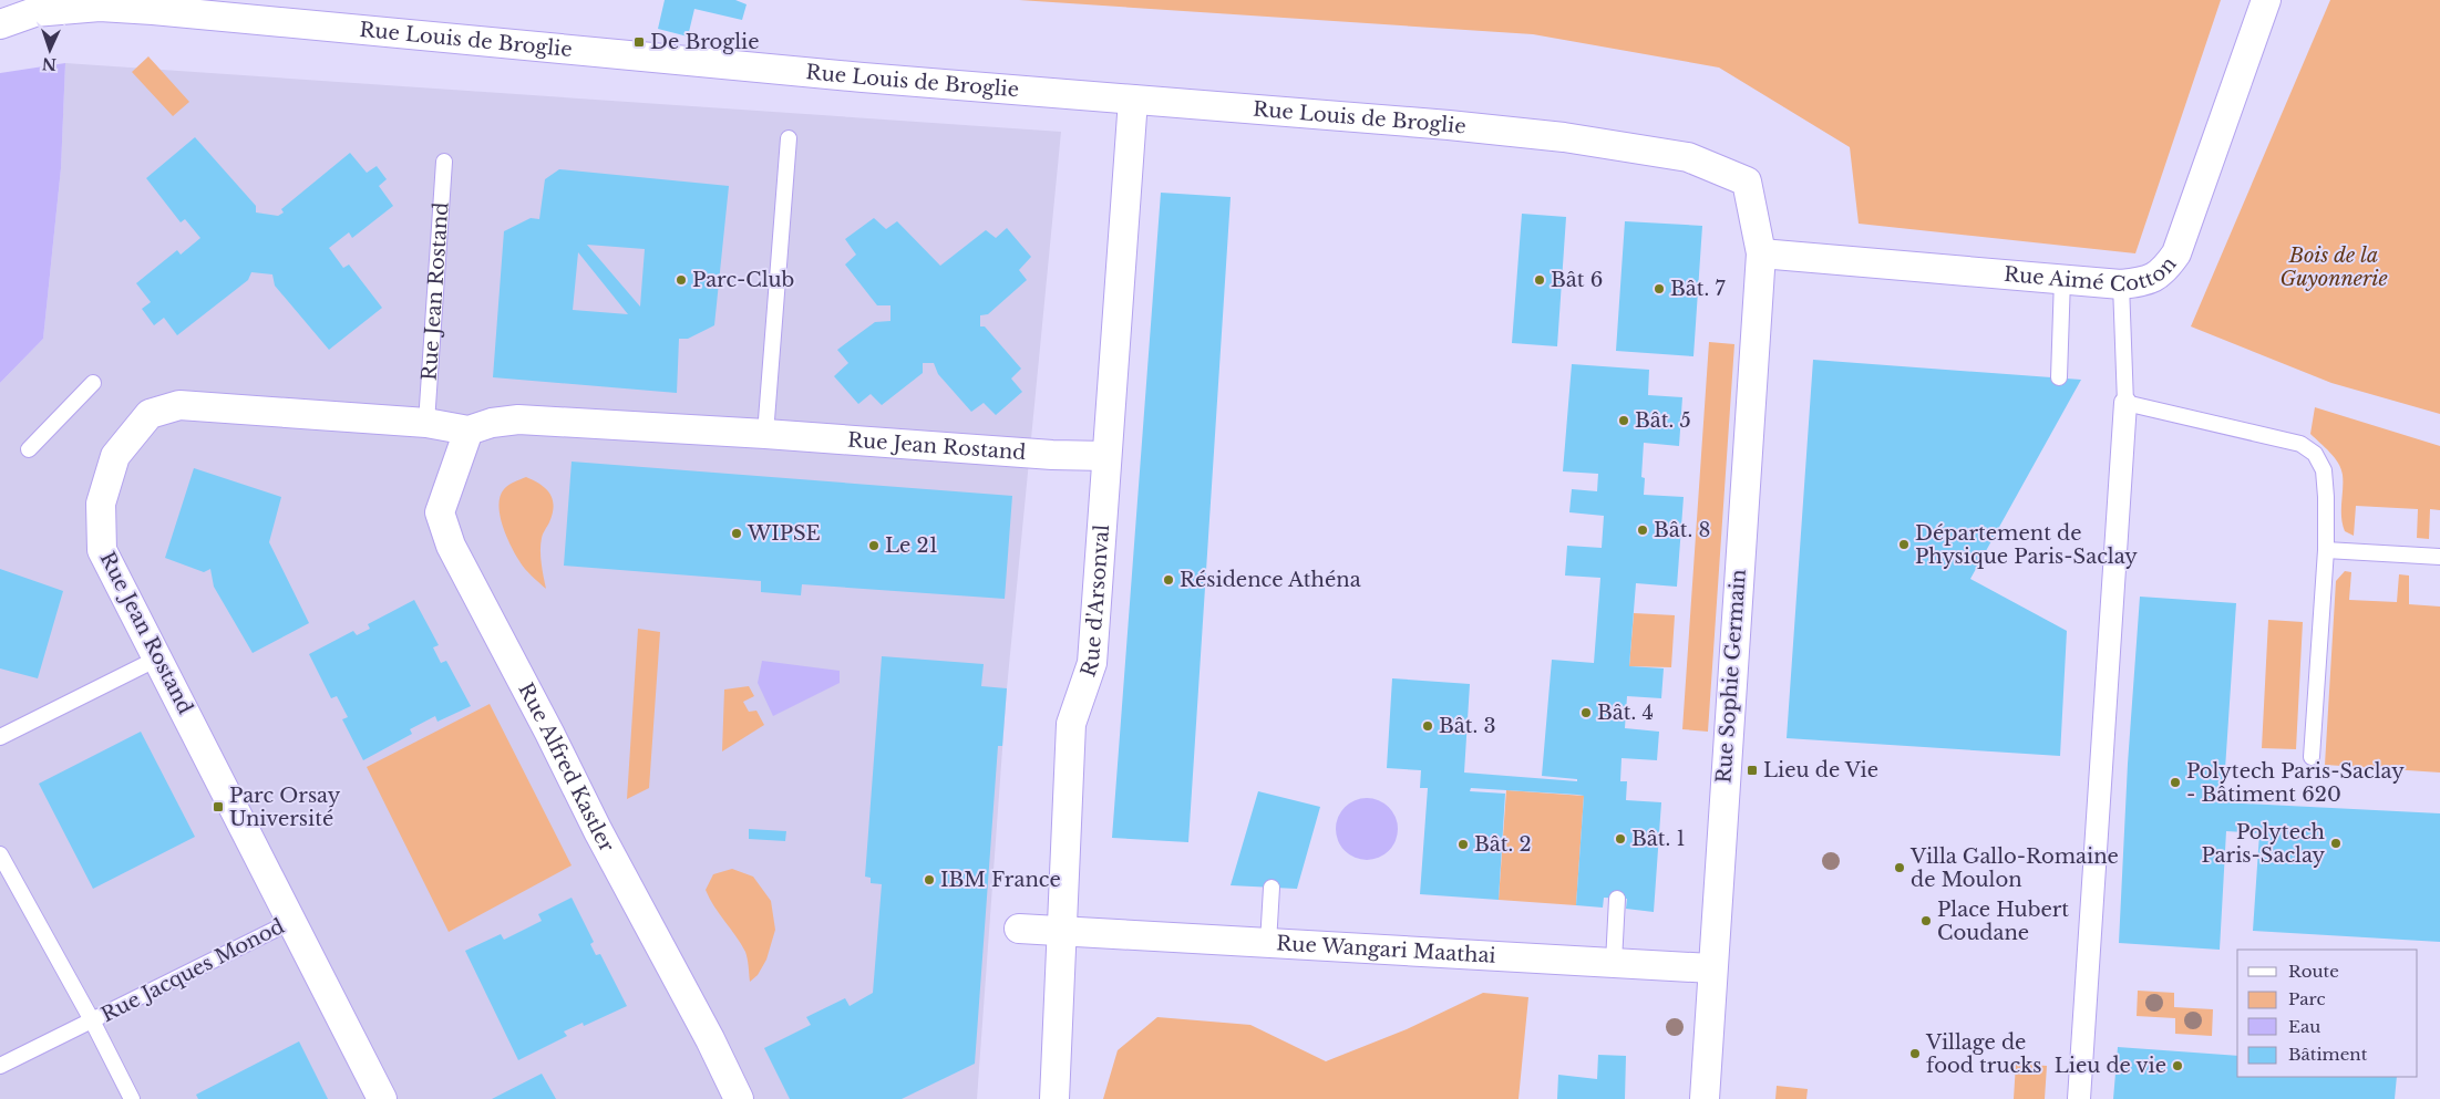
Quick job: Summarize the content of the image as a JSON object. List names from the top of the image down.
{
  "streets": {
    "street": [
      "Rue Louis de Broglie",
      "Rue Aimé Cotton",
      "Rue Jean Rostand",
      "Rue d'Arsonval",
      "Rue Sophie Germain",
      "Rue Alfred Kastler",
      "Rue Wangari Maathai"
    ],
    "lane": ["Rue Jacques Monod"]
  },
  "crossings": [
    ["Rue Louis de Broglie", "Rue Aimé Cotton"],
    ["Rue Louis de Broglie", "Rue d'Arsonval"],
    ["Rue Louis de Broglie", "Rue Sophie Germain"],
    ["Rue Aimé Cotton", "Rue Sophie Germain"],
    ["Rue Jean Rostand", "Rue d'Arsonval"],
    ["Rue Jean Rostand", "Rue Alfred Kastler"],
    ["Rue Jean Rostand", "Rue Jacques Monod"],
    ["Rue d'Arsonval", "Rue Wangari Maathai"],
    ["Rue Sophie Germain", "Rue Wangari Maathai"]
  ],
  "parks": ["Bois de la Guyonnerie"],
  "places": {
    "transit": ["De Broglie", "Lieu de Vie", "Parc Orsay Université"],
    "other": [
      "Parc-Club",
      "Bât 6",
      "Bât. 7",
      "Bât. 5",
      "Bât. 8",
      "WIPSE",
      "Département de Physique Paris-Saclay",
      "Le 21",
      "Résidence Athéna",
      "Bât. 4",
      "Bât. 3",
      "Polytech Paris-Saclay - Bâtiment 620",
      "Bât. 1",
      "Polytech Paris-Saclay",
      "Bât. 2",
      "Villa Gallo-Romaine de Moulon",
      "IBM France",
      "Place Hubert Coudane",
      "Village de food trucks",
      "Lieu de vie"
    ]
  },
  "legend": [
    "Route",
    "Parc",
    "Eau",
    "Bâtiment"
  ],
  "north": "bottom"
}
